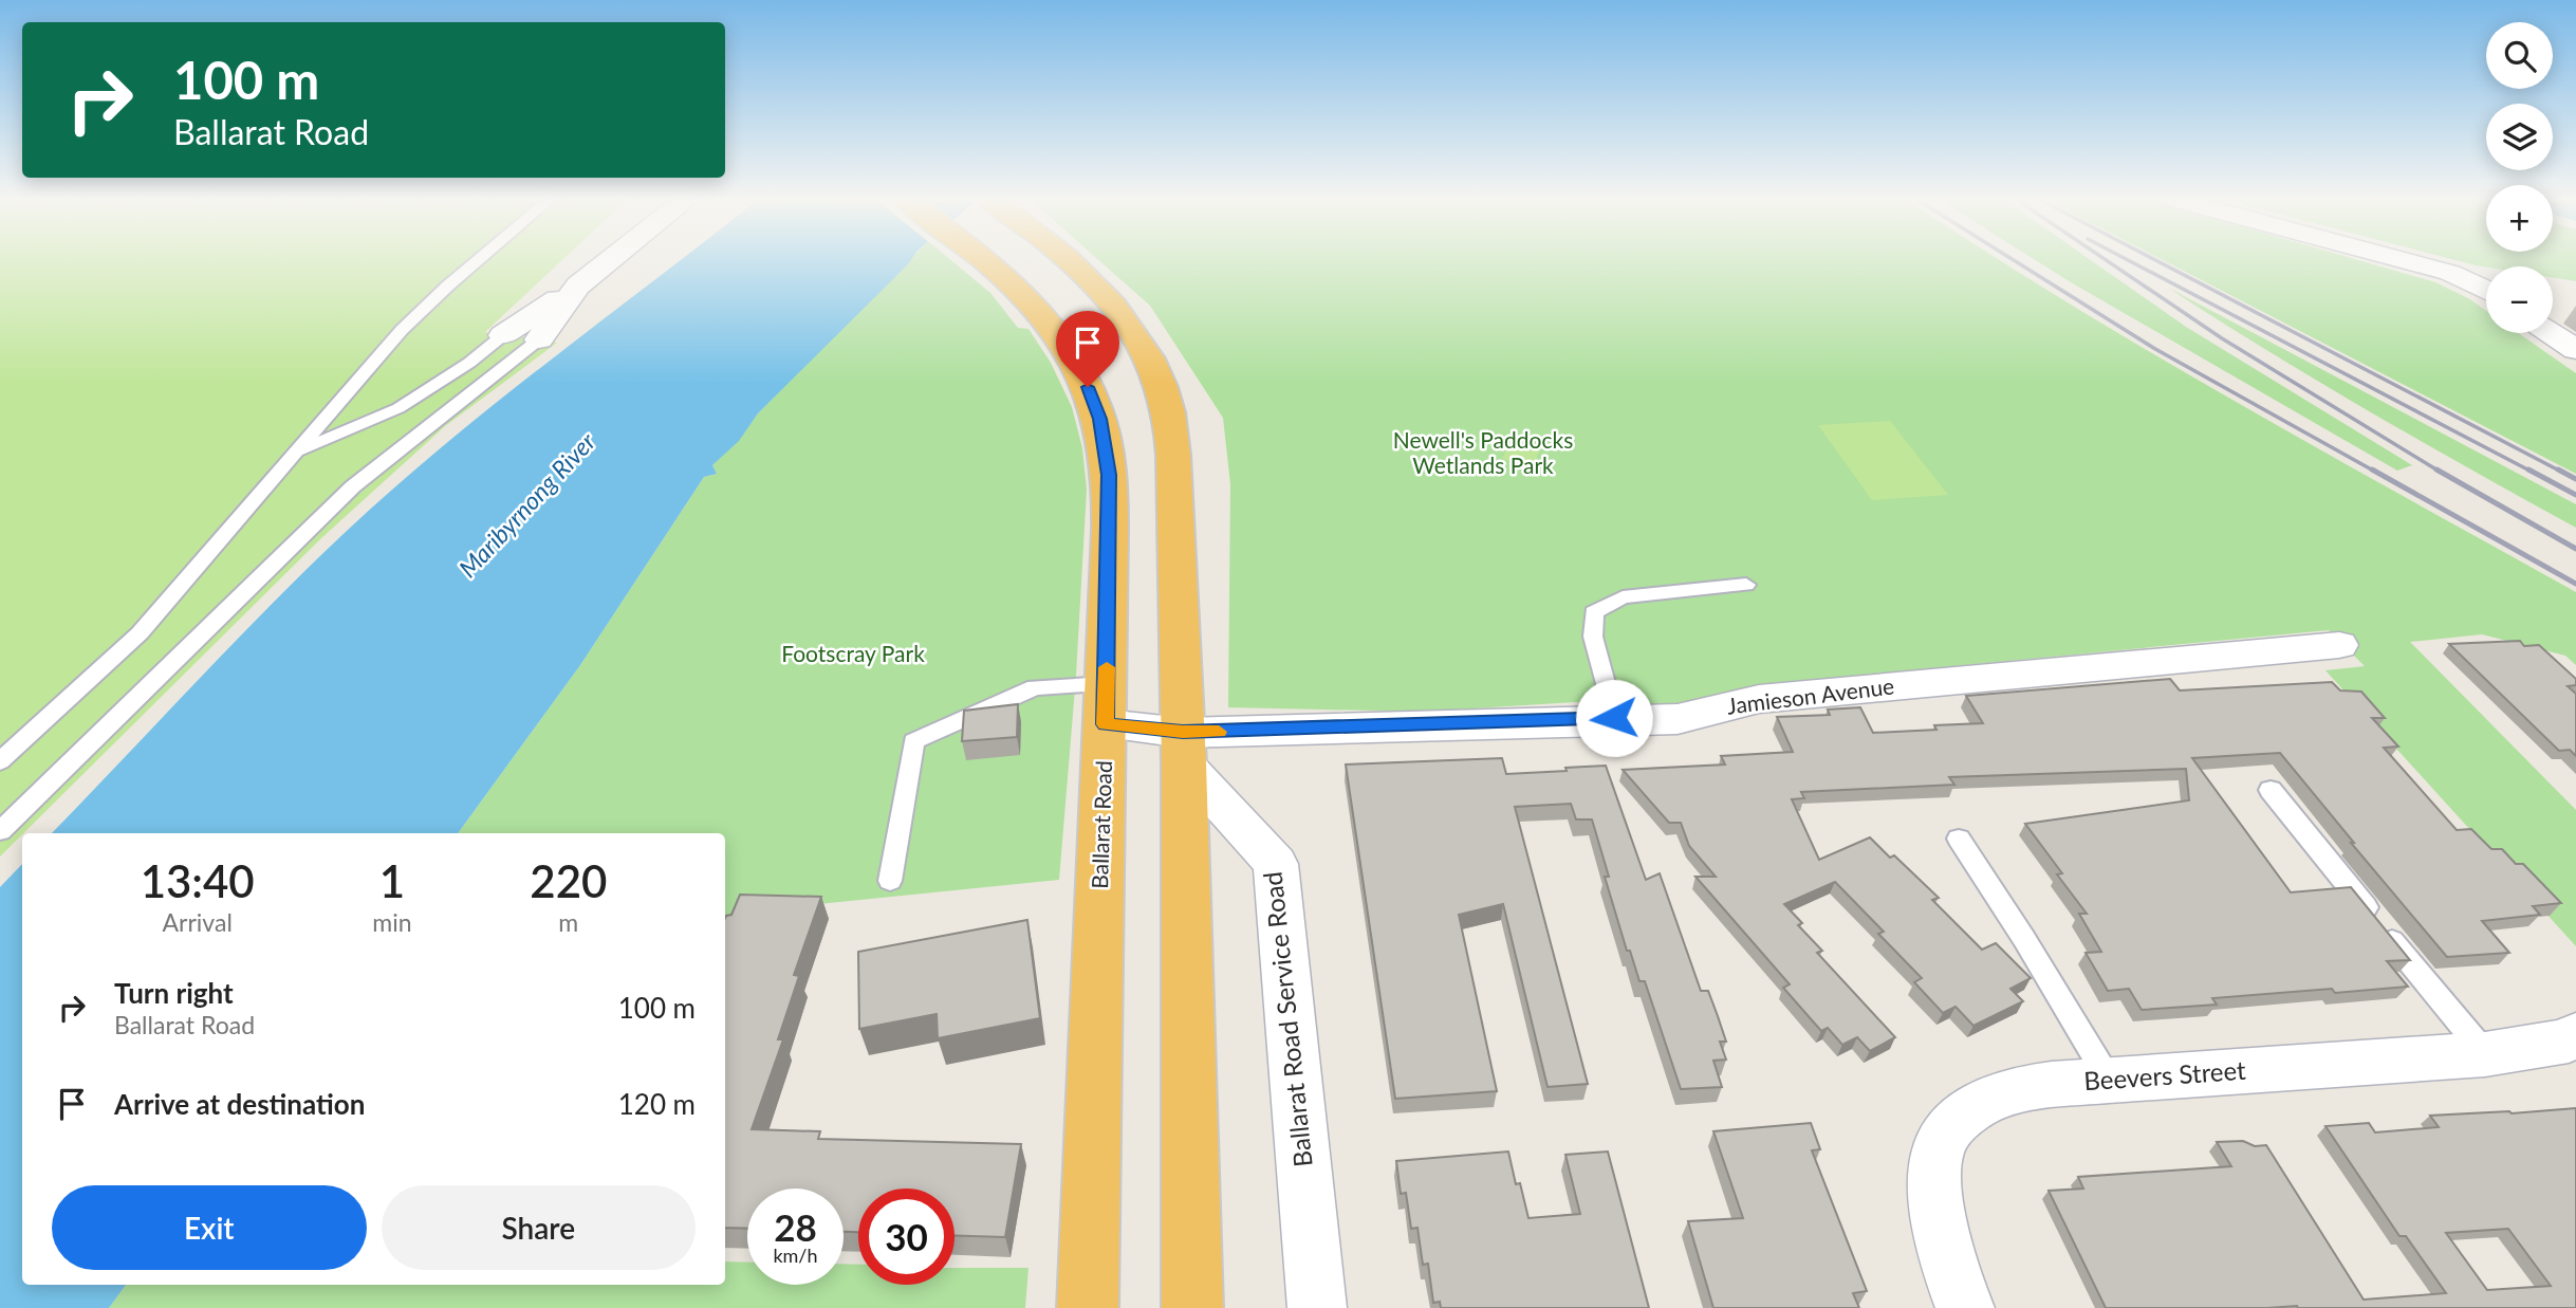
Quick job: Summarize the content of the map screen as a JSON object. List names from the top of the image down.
{
  "streets": {
    "highway": ["Ballarat Road"],
    "street": ["Jamieson Avenue", "Ballarat Road Service Road", "Beevers Street"]
  },
  "crossings": [
    ["Jamieson Avenue", "Ballarat Road"],
    ["Jamieson Avenue", "Ballarat Road Service Road"]
  ],
  "water": ["Maribyrnong River"],
  "parks": ["Newell's Paddocks Wetlands Park", "Footscray Park"],
  "page": {
    "map_buttons": ["+", "−"],
    "turn": ["100 m", "Ballarat Road"],
    "eta": [
      "13:40",
      "Arrival",
      "1",
      "min",
      "220",
      "m"
    ],
    "list": [
      {
        "name": "Turn right",
        "note": "Ballarat Road",
        "value": "100 m"
      },
      {
        "name": "Arrive at destination",
        "value": "120 m"
      }
    ],
    "buttons": ["Exit", "Share"],
    "speed": "28 km/h",
    "limit": "30"
  }
}
